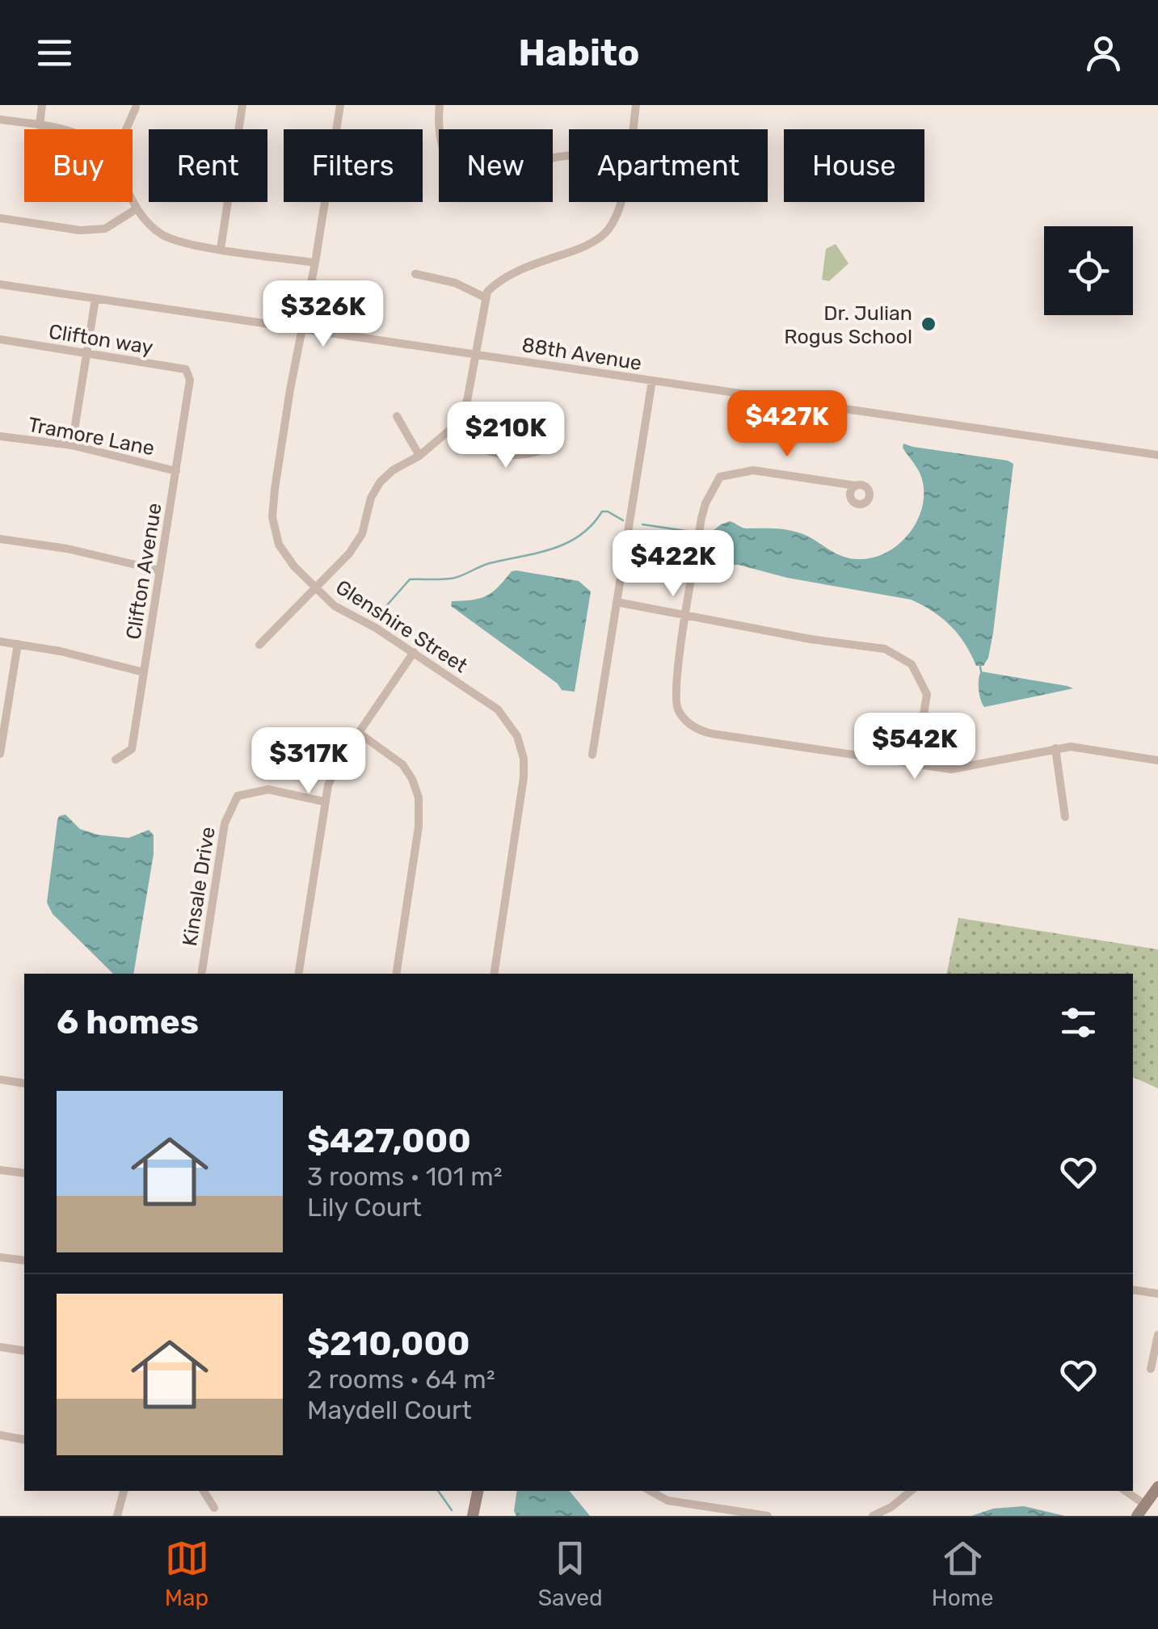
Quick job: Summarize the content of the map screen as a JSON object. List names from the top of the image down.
{
  "streets": {
    "street": [
      "Clifton way",
      "88th Avenue",
      "Tramore Lane",
      "Clifton Avenue",
      "Glenshire Street",
      "Kinsale Drive"
    ]
  },
  "crossings": [
    ["Clifton way", "Clifton Avenue"],
    ["88th Avenue", "Glenshire Street"],
    ["Tramore Lane", "Clifton Avenue"]
  ],
  "places": ["Dr. Julian Rogus School"],
  "page": {
    "header": "Habito",
    "chip": [
      "Buy",
      "Rent",
      "Filters",
      "New",
      "Apartment",
      "House"
    ],
    "price": [
      "$326K",
      "$427K",
      "$210K",
      "$422K",
      "$542K",
      "$317K"
    ],
    "heading": "6 homes",
    "list": [
      {
        "name": "$427,000",
        "note": "3 rooms · 101 m² · Lily Court"
      },
      {
        "name": "$210,000",
        "note": "2 rooms · 64 m² · Maydell Court"
      }
    ],
    "tabs": ["Map", "Saved", "Home"]
  }
}
